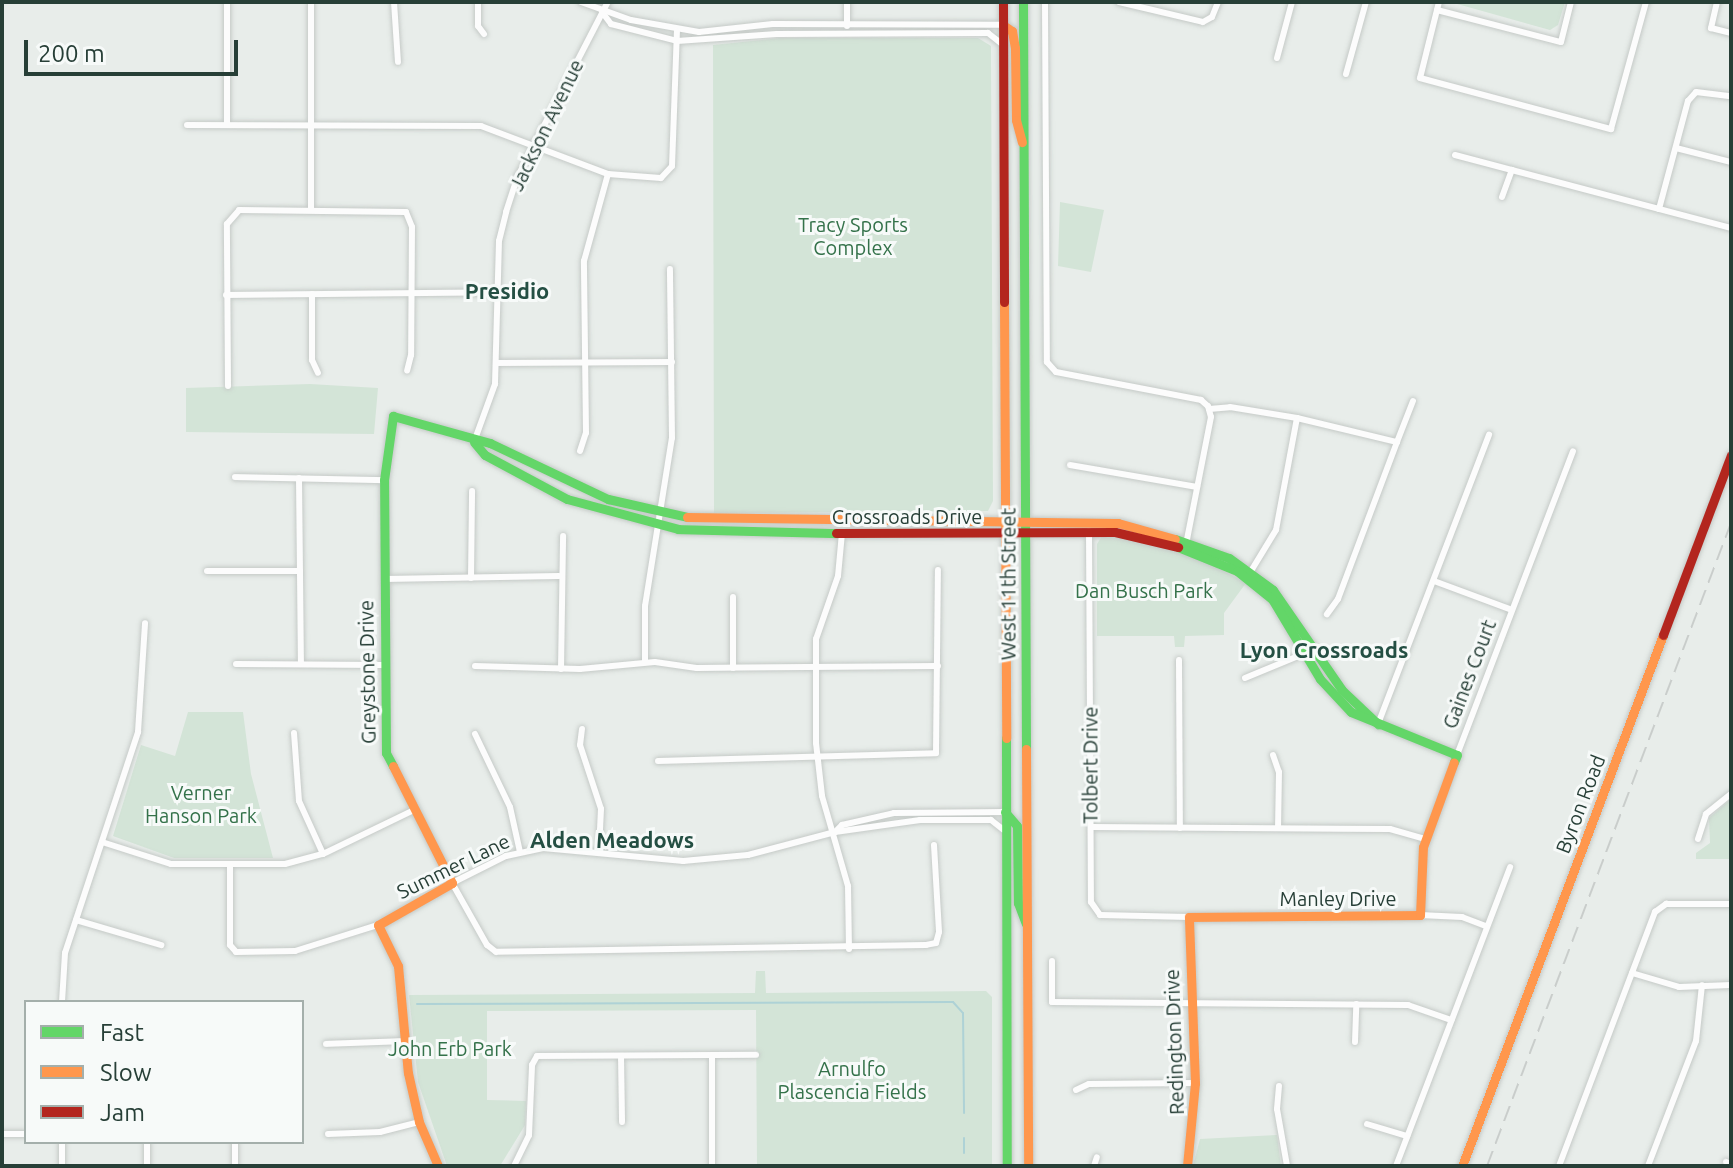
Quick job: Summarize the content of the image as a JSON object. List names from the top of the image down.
{
  "streets": {
    "street": [
      "Jackson Avenue",
      "Crossroads Drive",
      "West 11th Street",
      "Greystone Drive",
      "Gaines Court",
      "Tolbert Drive",
      "Byron Road",
      "Summer Lane",
      "Manley Drive",
      "Redington Drive"
    ]
  },
  "crossings": [
    ["Jackson Avenue", "Crossroads Drive"],
    ["Crossroads Drive", "West 11th Street"],
    ["Crossroads Drive", "Greystone Drive"],
    ["Crossroads Drive", "Gaines Court"],
    ["Crossroads Drive", "Tolbert Drive"],
    ["West 11th Street", "Summer Lane"],
    ["Greystone Drive", "Summer Lane"],
    ["Gaines Court", "Manley Drive"],
    ["Tolbert Drive", "Manley Drive"],
    ["Tolbert Drive", "Redington Drive"],
    ["Manley Drive", "Redington Drive"]
  ],
  "districts": ["Presidio", "Lyon Crossroads", "Alden Meadows"],
  "parks": [
    "Tracy Sports Complex",
    "Dan Busch Park",
    "Verner Hanson Park",
    "John Erb Park",
    "Arnulfo Plascencia Fields"
  ],
  "legend": ["Fast", "Slow", "Jam"],
  "scale_bar": "200 m"
}
